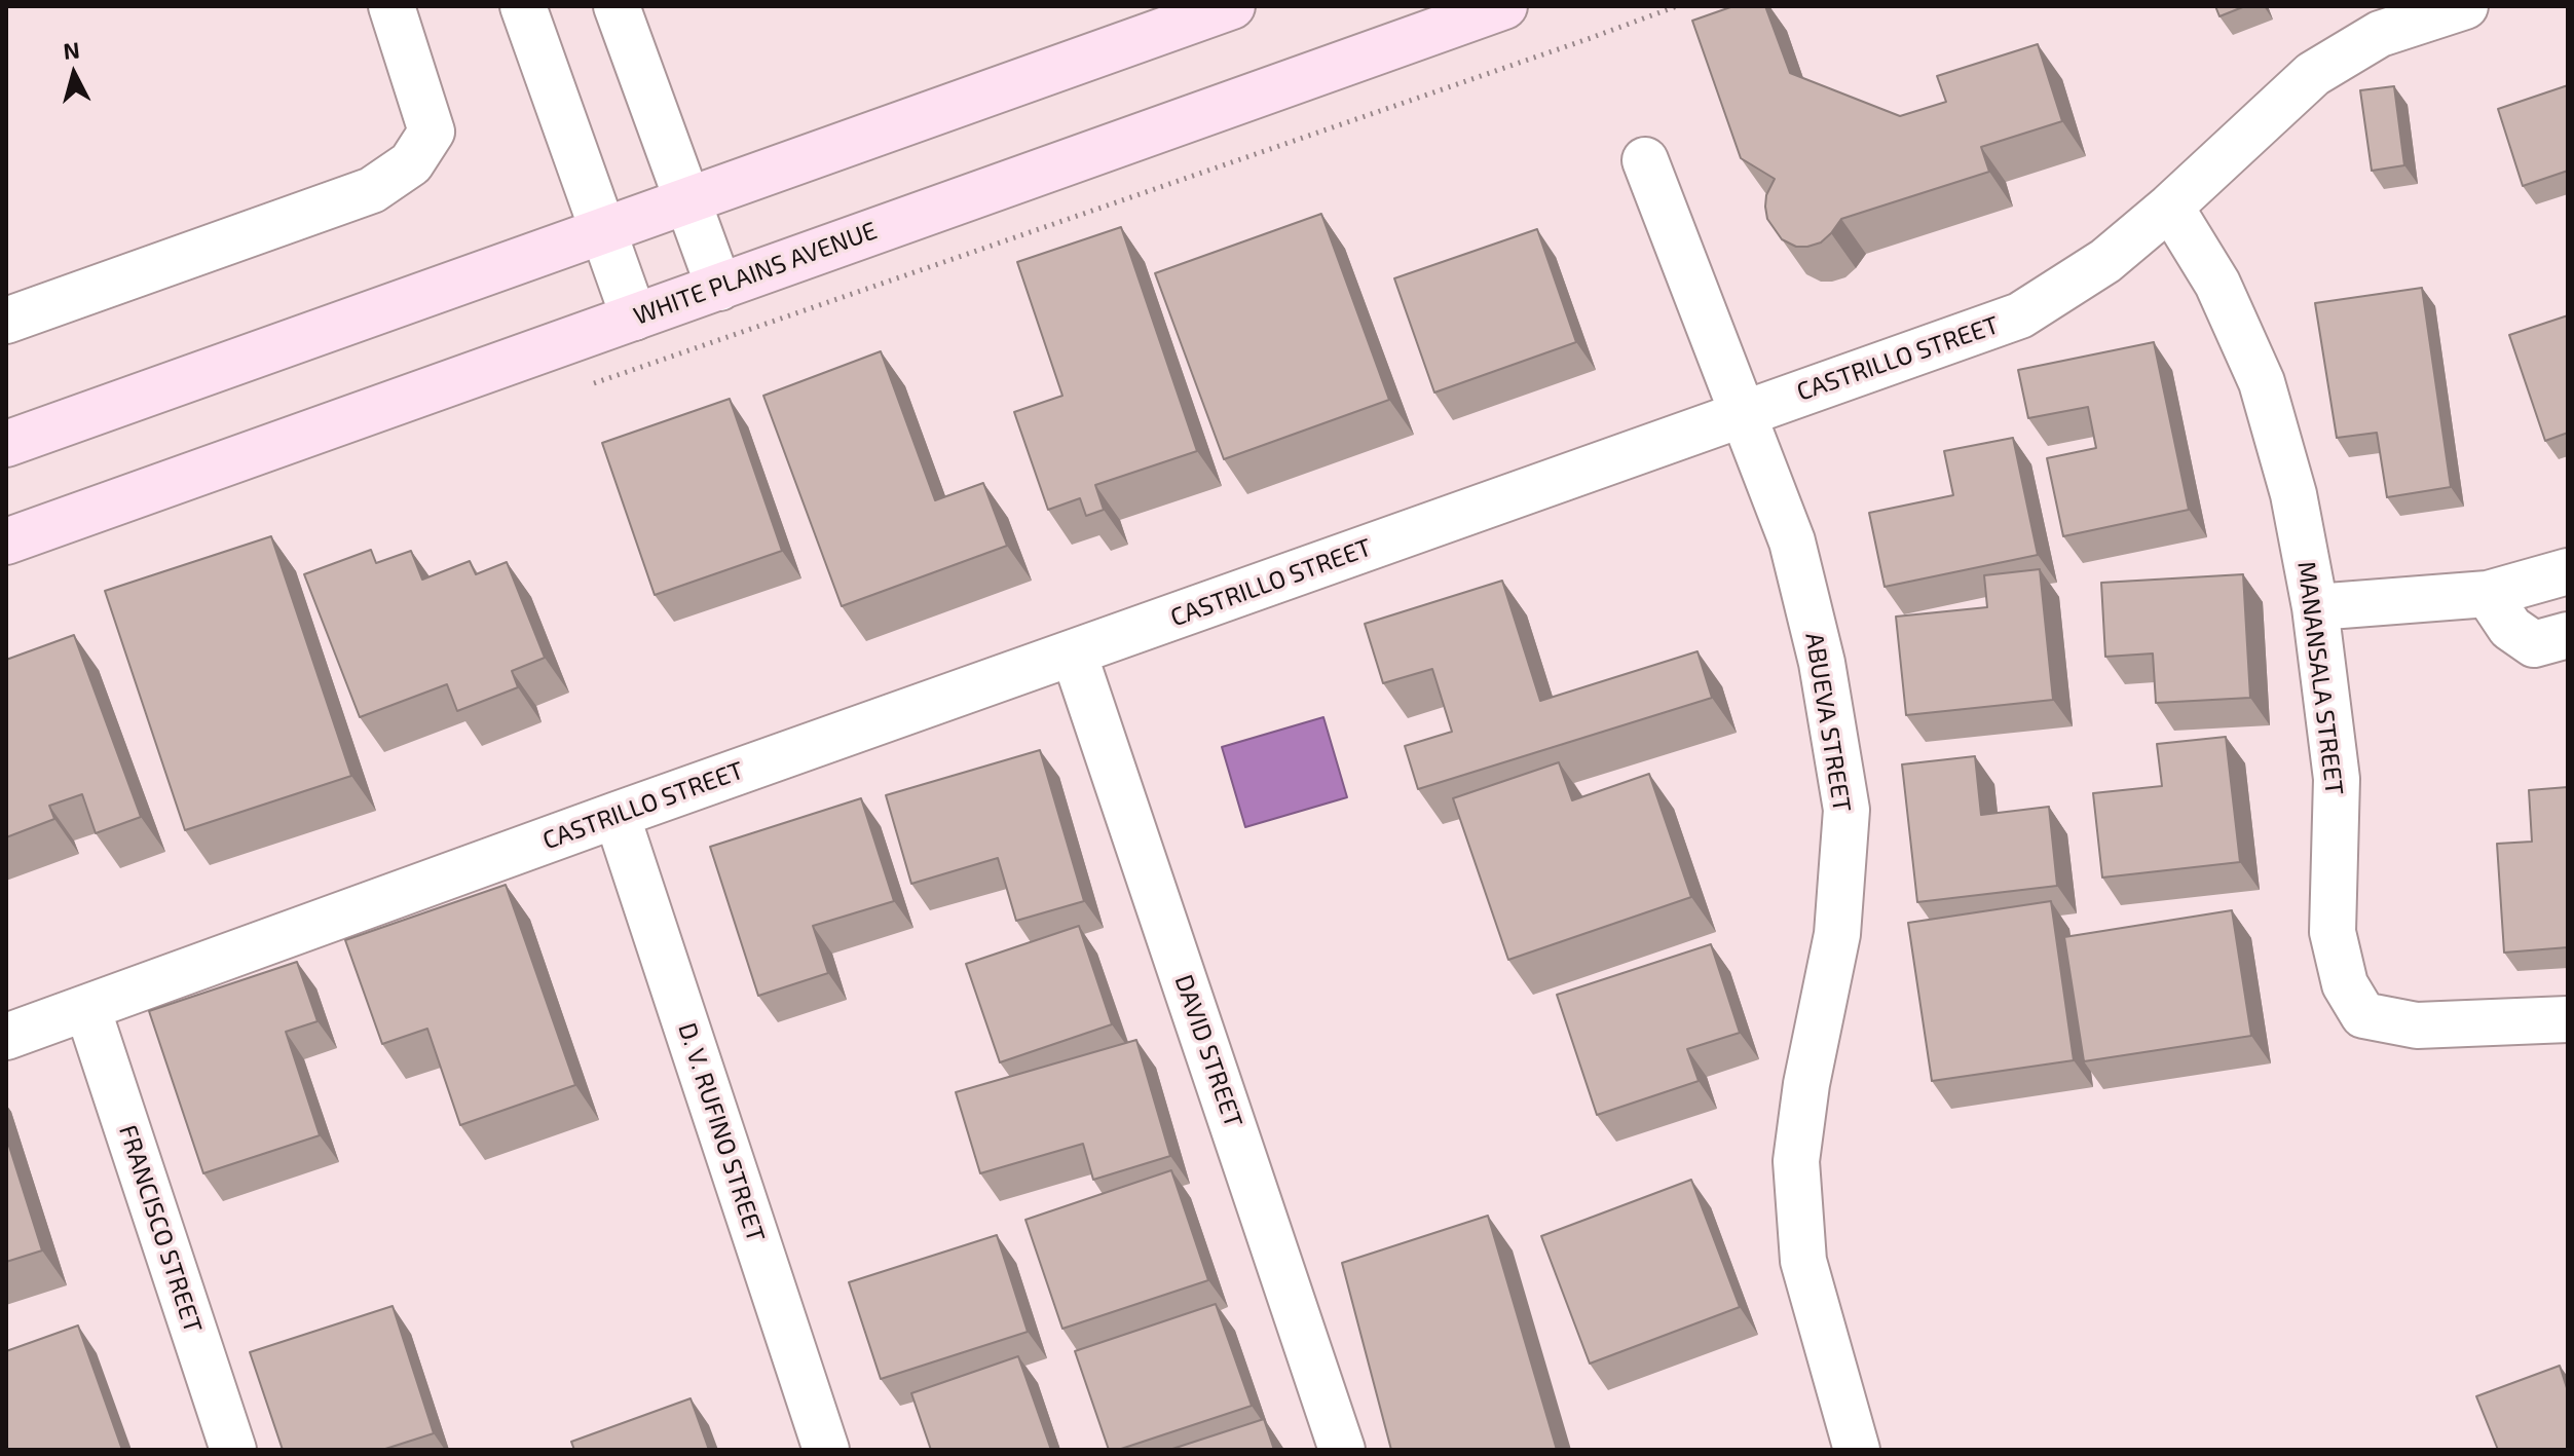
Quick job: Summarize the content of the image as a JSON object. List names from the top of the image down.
{
  "streets": {
    "street": [
      "WHITE PLAINS AVENUE",
      "CASTRILLO STREET",
      "MANANSALA STREET",
      "ABUEVA STREET",
      "DAVID STREET",
      "D. V. RUFINO STREET",
      "FRANCISCO STREET"
    ]
  },
  "crossings": [
    ["CASTRILLO STREET", "MANANSALA STREET"],
    ["CASTRILLO STREET", "ABUEVA STREET"],
    ["CASTRILLO STREET", "DAVID STREET"],
    ["CASTRILLO STREET", "D. V. RUFINO STREET"],
    ["CASTRILLO STREET", "FRANCISCO STREET"]
  ],
  "north": "top"
}
